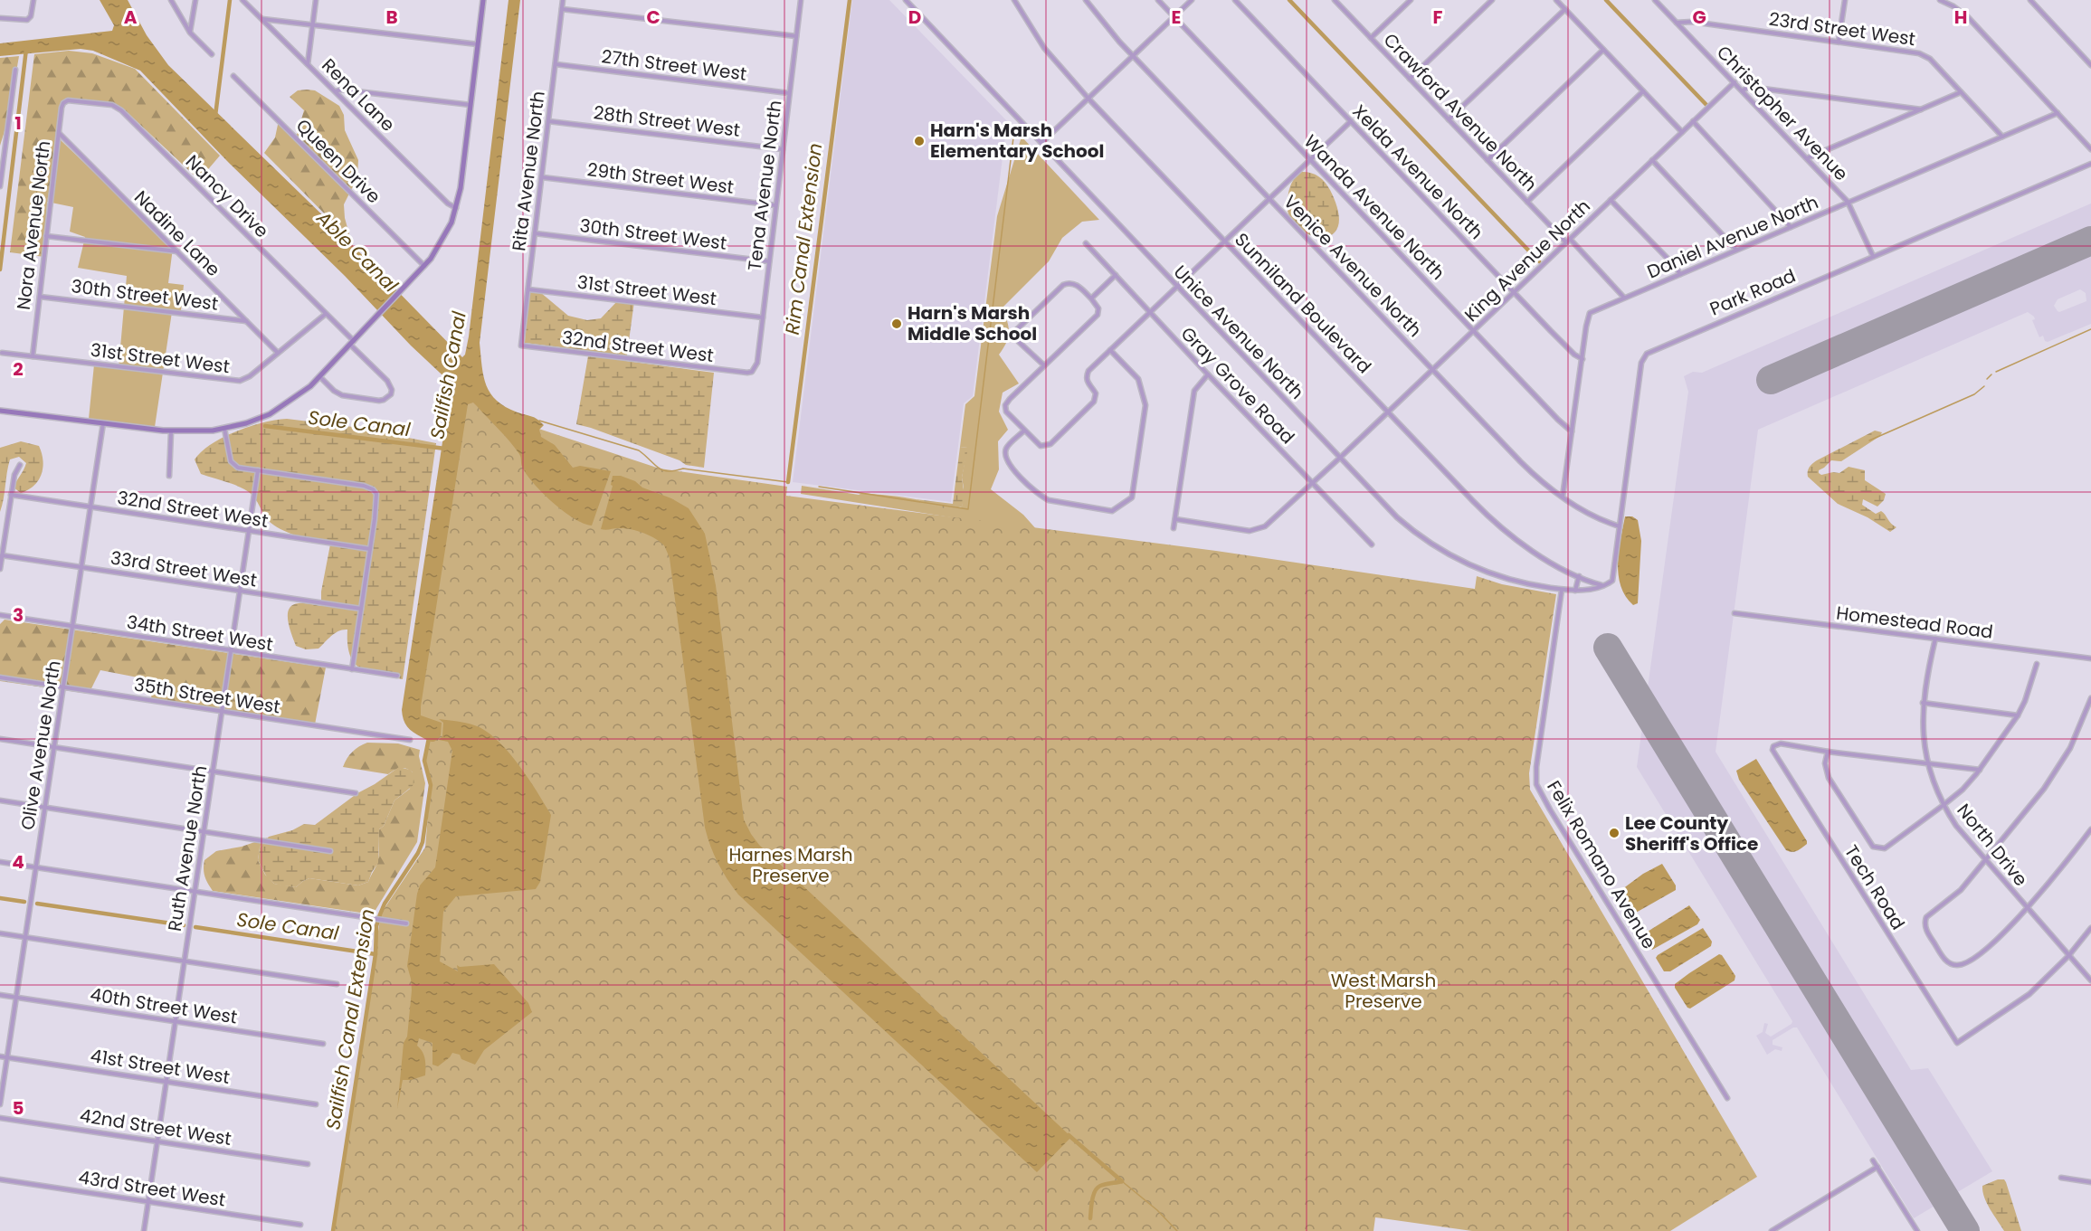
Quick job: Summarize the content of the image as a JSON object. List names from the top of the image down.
{
  "streets": {
    "street": [
      "23rd Street West",
      "27th Street West",
      "Rena Lane",
      "Crawford Avenue North",
      "Christopher Avenue",
      "28th Street West",
      "Queen Drive",
      "Rita Avenue North",
      "Xelda Avenue North",
      "29th Street West",
      "Tena Avenue North",
      "Nancy Drive",
      "Wanda Avenue North",
      "Nora Avenue North",
      "Nadine Lane",
      "30th Street West",
      "Daniel Avenue North",
      "King Avenue North",
      "Venice Avenue North",
      "31st Street West",
      "Park Road",
      "Sunniland Boulevard",
      "Unice Avenue North",
      "32nd Street West",
      "Gray Grove Road",
      "33rd Street West",
      "Homestead Road",
      "34th Street West",
      "35th Street West",
      "Olive Avenue North",
      "North Drive",
      "Ruth Avenue North",
      "Felix Romano Avenue",
      "Tech Road",
      "40th Street West",
      "41st Street West",
      "42nd Street West",
      "43rd Street West"
    ]
  },
  "crossings": [
    ["23rd Street West", "Christopher Avenue"],
    ["23rd Street West", "Daniel Avenue North"],
    ["27th Street West", "Rita Avenue North"],
    ["27th Street West", "Tena Avenue North"],
    ["Crawford Avenue North", "King Avenue North"],
    ["Christopher Avenue", "Daniel Avenue North"],
    ["Christopher Avenue", "King Avenue North"],
    ["Christopher Avenue", "Park Road"],
    ["28th Street West", "Rita Avenue North"],
    ["28th Street West", "Tena Avenue North"],
    ["Rita Avenue North", "29th Street West"],
    ["Rita Avenue North", "30th Street West"],
    ["Rita Avenue North", "31st Street West"],
    ["Rita Avenue North", "32nd Street West"],
    ["Xelda Avenue North", "Daniel Avenue North"],
    ["Xelda Avenue North", "King Avenue North"],
    ["29th Street West", "Tena Avenue North"],
    ["Tena Avenue North", "30th Street West"],
    ["Tena Avenue North", "31st Street West"],
    ["Tena Avenue North", "32nd Street West"],
    ["Nancy Drive", "Nora Avenue North"],
    ["Nancy Drive", "31st Street West"],
    ["Wanda Avenue North", "Daniel Avenue North"],
    ["Wanda Avenue North", "King Avenue North"],
    ["Nora Avenue North", "Nadine Lane"],
    ["Nora Avenue North", "30th Street West"],
    ["Nora Avenue North", "31st Street West"],
    ["Nadine Lane", "30th Street West"],
    ["Nadine Lane", "31st Street West"],
    ["Daniel Avenue North", "Venice Avenue North"],
    ["King Avenue North", "Venice Avenue North"],
    ["King Avenue North", "Sunniland Boulevard"],
    ["King Avenue North", "Unice Avenue North"],
    ["King Avenue North", "Gray Grove Road"],
    ["Venice Avenue North", "Park Road"],
    ["Park Road", "Sunniland Boulevard"],
    ["Park Road", "Unice Avenue North"],
    ["Sunniland Boulevard", "Unice Avenue North"],
    ["Unice Avenue North", "Felix Romano Avenue"],
    ["32nd Street West", "Olive Avenue North"],
    ["32nd Street West", "Ruth Avenue North"],
    ["33rd Street West", "Olive Avenue North"],
    ["33rd Street West", "Ruth Avenue North"],
    ["Homestead Road", "North Drive"],
    ["34th Street West", "Olive Avenue North"],
    ["34th Street West", "Ruth Avenue North"],
    ["35th Street West", "Olive Avenue North"],
    ["35th Street West", "Ruth Avenue North"],
    ["Olive Avenue North", "40th Street West"],
    ["Olive Avenue North", "41st Street West"],
    ["North Drive", "Tech Road"],
    ["Ruth Avenue North", "40th Street West"],
    ["Ruth Avenue North", "41st Street West"],
    ["Ruth Avenue North", "42nd Street West"],
    ["Ruth Avenue North", "43rd Street West"]
  ],
  "water": [
    "Rim Canal Extension",
    "Able Canal",
    "Sailfish Canal",
    "Sole Canal",
    "Sailfish Canal Extension"
  ],
  "parks": ["Harnes Marsh Preserve", "West Marsh Preserve"],
  "places": ["Harn's Marsh Elementary School", "Harn's Marsh Middle School", "Lee County Sheriff's Office"],
  "grid": {
    "columns": [
      "A",
      "B",
      "C",
      "D",
      "E",
      "F",
      "G",
      "H"
    ],
    "rows": [
      "1",
      "2",
      "3",
      "4",
      "5"
    ]
  }
}
